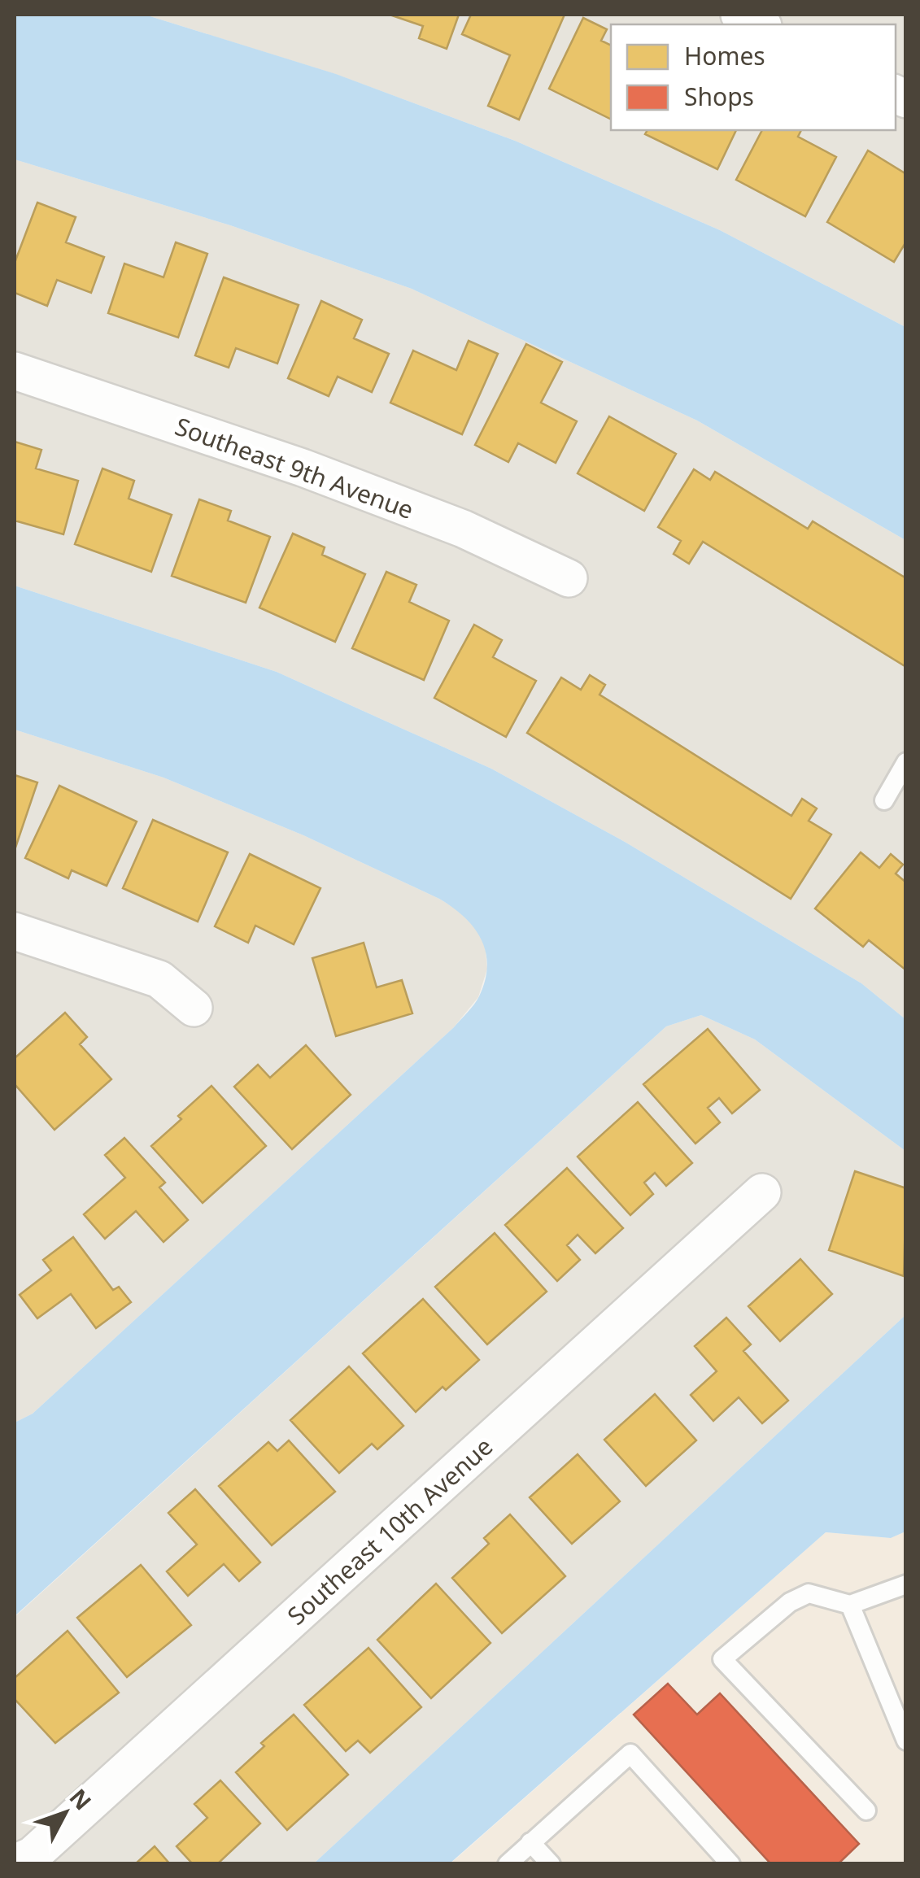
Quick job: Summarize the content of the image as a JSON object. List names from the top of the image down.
{
  "streets": {
    "street": ["Southeast 9th Avenue", "Southeast 10th Avenue"]
  },
  "legend": ["Homes", "Shops"],
  "north": "top right"
}
